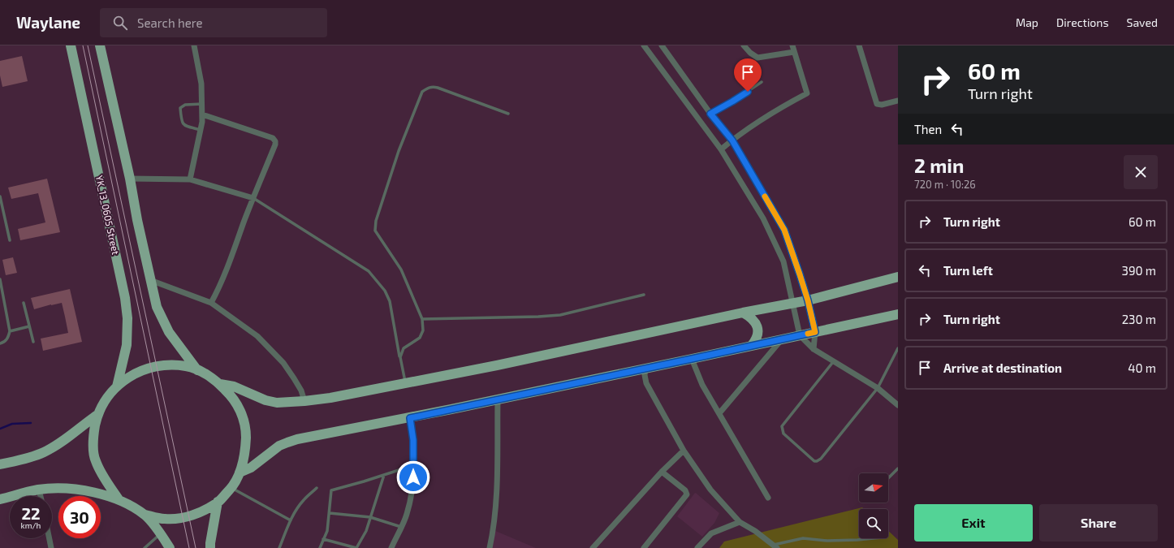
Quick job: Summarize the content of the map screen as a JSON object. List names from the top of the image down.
{
  "streets": {
    "main road": ["YK_13_0605 Street"]
  },
  "north": "right",
  "page": {
    "header": "Waylane",
    "search": "Search here",
    "nav": ["Map", "Directions", "Saved"],
    "turn": ["60 m", "Turn right"],
    "then": "Then",
    "heading": ["2 min", "720 m · 10:26"],
    "list": [
      {
        "name": "Turn right",
        "value": "60 m"
      },
      {
        "name": "Turn left",
        "value": "390 m"
      },
      {
        "name": "Turn right",
        "value": "230 m"
      },
      {
        "name": "Arrive at destination",
        "value": "40 m"
      }
    ],
    "speed": "22 km/h",
    "limit": "30",
    "buttons": ["Exit", "Share"]
  }
}
